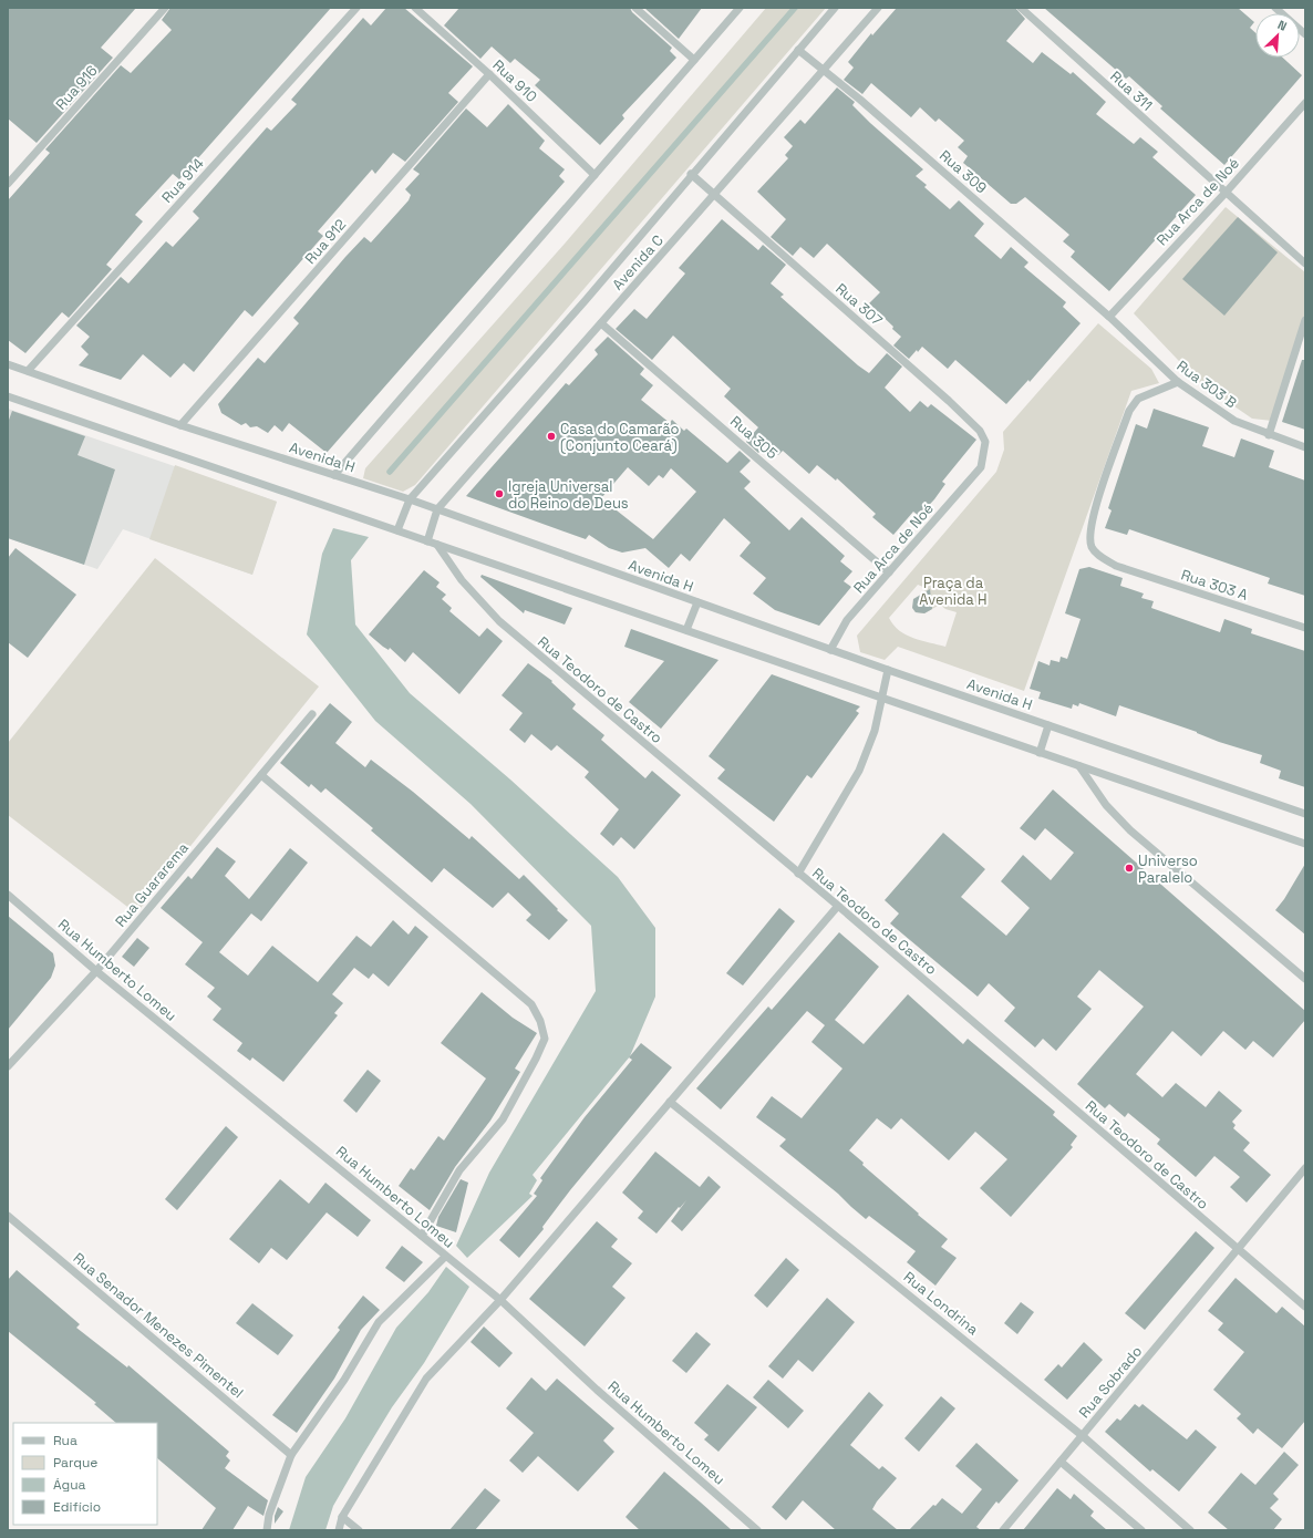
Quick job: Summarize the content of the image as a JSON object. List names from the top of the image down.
{
  "streets": {
    "street": [
      "Rua 910",
      "Rua 916",
      "Rua 311",
      "Rua 309",
      "Rua 914",
      "Rua Arca de Noé",
      "Rua 912",
      "Avenida C",
      "Rua 307",
      "Rua 303 B",
      "Rua 305",
      "Avenida H",
      "Rua 303 A",
      "Rua Teodoro de Castro",
      "Rua Guararema",
      "Rua Humberto Lomeu",
      "Rua Londrina",
      "Rua Senador Menezes Pimentel",
      "Rua Sobrado"
    ]
  },
  "crossings": [
    ["Rua 910", "Rua 912"],
    ["Rua 311", "Rua Arca de Noé"],
    ["Rua 309", "Rua Arca de Noé"],
    ["Rua 309", "Avenida C"],
    ["Rua 309", "Rua 303 B"],
    ["Rua 914", "Avenida H"],
    ["Rua Arca de Noé", "Rua 307"],
    ["Rua Arca de Noé", "Rua 303 B"],
    ["Rua Arca de Noé", "Rua 305"],
    ["Rua Arca de Noé", "Avenida H"],
    ["Rua 912", "Avenida H"],
    ["Avenida C", "Rua 307"],
    ["Avenida C", "Rua 305"],
    ["Avenida C", "Avenida H"],
    ["Rua 303 B", "Rua 303 A"],
    ["Rua Teodoro de Castro", "Rua Sobrado"],
    ["Rua Guararema", "Rua Humberto Lomeu"],
    ["Rua Londrina", "Rua Sobrado"]
  ],
  "parks": ["Praça da Avenida H"],
  "places": ["Casa do Camarão (Conjunto Ceará)", "Igreja Universal do Reino de Deus", "Universo Paralelo"],
  "legend": [
    "Rua",
    "Parque",
    "Água",
    "Edifício"
  ],
  "north": "top right"
}
